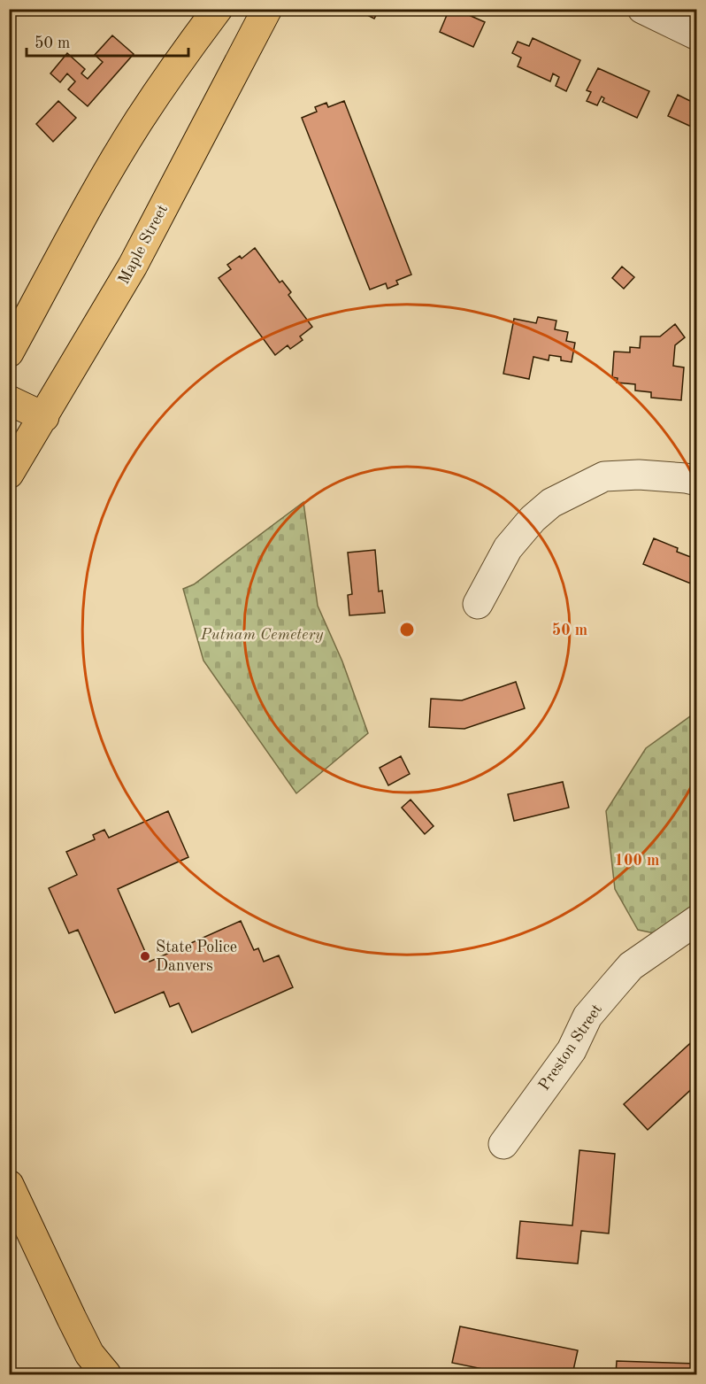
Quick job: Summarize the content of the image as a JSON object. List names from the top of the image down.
{
  "streets": {
    "main road": ["Maple Street"],
    "street": ["Preston Street"]
  },
  "parks": ["Putnam Cemetery"],
  "places": ["State Police Danvers"],
  "scale_bar": "50 m",
  "rings": ["50 m", "100 m"]
}
